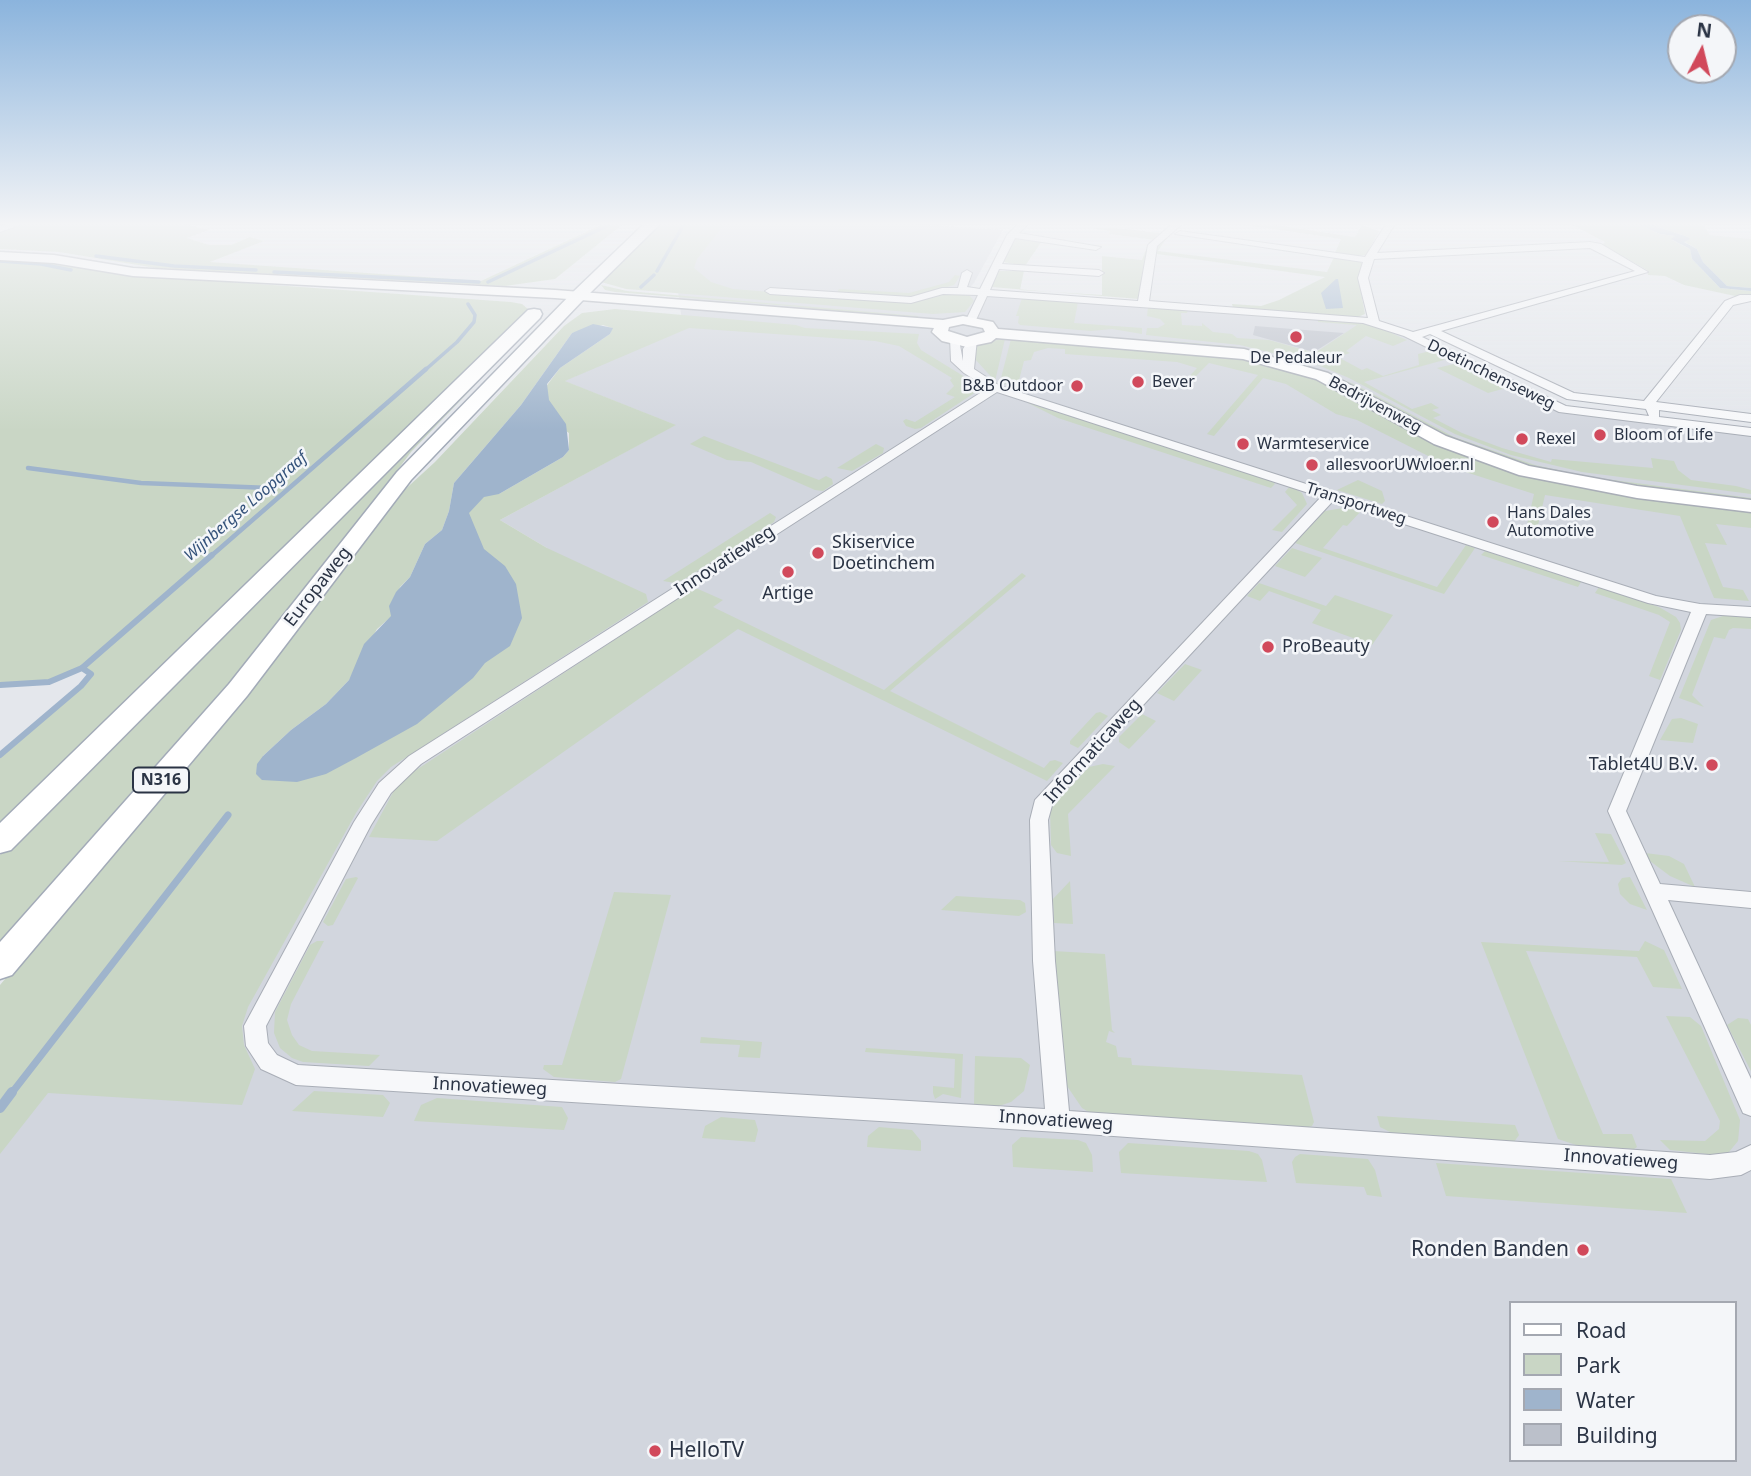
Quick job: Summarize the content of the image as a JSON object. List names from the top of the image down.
{
  "streets": {
    "main road": ["Bedrijvenweg", "Europaweg", "N316"],
    "street": [
      "Doetinchemseweg",
      "Transportweg",
      "Innovatieweg",
      "Informaticaweg"
    ]
  },
  "crossings": [
    ["Transportweg", "Innovatieweg"],
    ["Transportweg", "Informaticaweg"],
    ["Innovatieweg", "Informaticaweg"]
  ],
  "water": ["Wijnbergse Loopgraaf"],
  "places": [
    "De Pedaleur",
    "Bever",
    "B&B Outdoor",
    "Bloom of Life",
    "Rexel",
    "Warmteservice",
    "allesvoorUWvloer.nl",
    "Hans Dales Automotive",
    "Skiservice Doetinchem",
    "Artige",
    "ProBeauty",
    "Tablet4U B.V.",
    "Ronden Banden",
    "HelloTV"
  ],
  "legend": [
    "Road",
    "Park",
    "Water",
    "Building"
  ],
  "north": "top"
}
